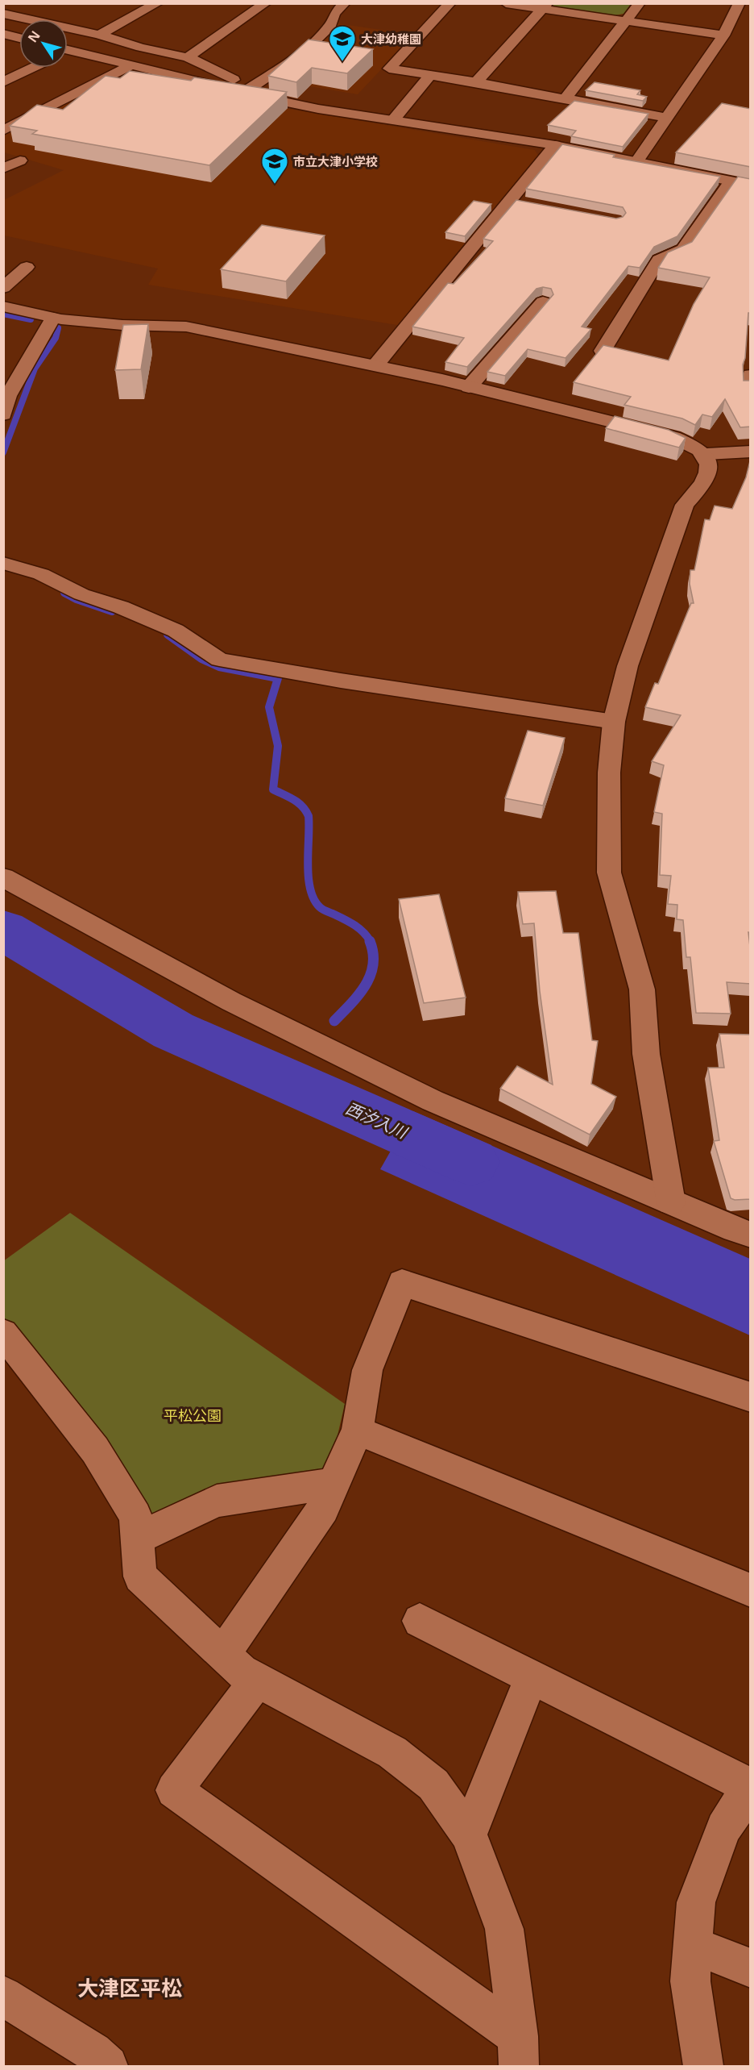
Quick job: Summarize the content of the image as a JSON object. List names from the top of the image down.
{
  "districts": ["大津区平松"],
  "water": ["西汐入川"],
  "parks": ["平松公園"],
  "places": {
    "school or university": ["大津幼稚園", "市立大津小学校"]
  },
  "north": "top left"
}
